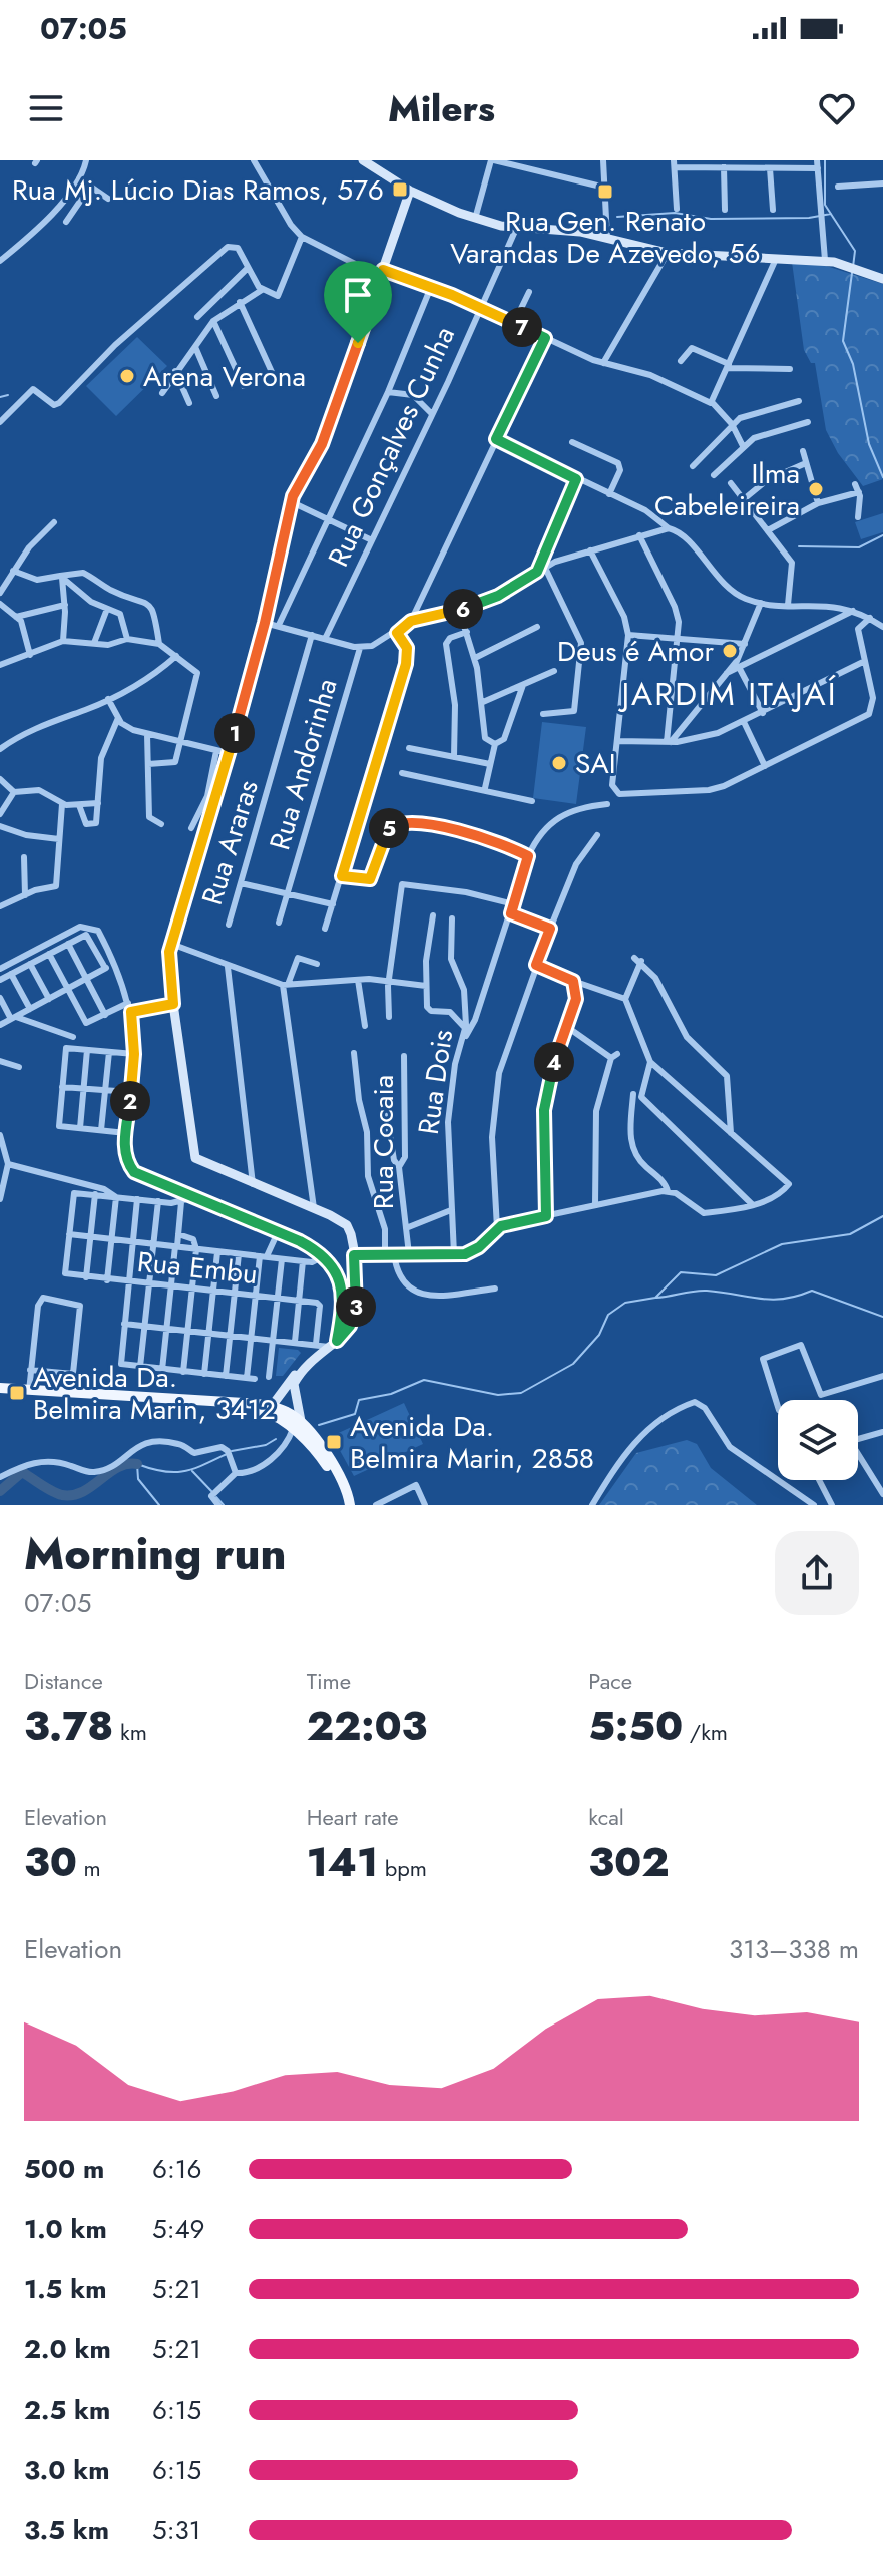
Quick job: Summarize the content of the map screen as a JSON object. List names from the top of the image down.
{
  "streets": {
    "street": [
      "Rua Gonçalves Cunha",
      "Rua Andorinha",
      "Rua Araras",
      "Rua Dois",
      "Rua Cocaia",
      "Rua Embu"
    ]
  },
  "crossings": [
    ["Rua Dois", "Rua Cocaia"]
  ],
  "districts": ["JARDIM ITAJAÍ"],
  "places": {
    "transit": [
      "Rua Mj. Lúcio Dias Ramos, 576",
      "Rua Gen. Renato Varandas De Azevedo, 56",
      "Avenida Da. Belmira Marin, 3412",
      "Avenida Da. Belmira Marin, 2858"
    ],
    "other": [
      "Arena Verona",
      "Ilma Cabeleireira",
      "Deus é Amor",
      "SAI"
    ]
  },
  "page": {
    "status": "07:05",
    "header": "Milers",
    "pins": [
      "7",
      "6",
      "1",
      "5",
      "4",
      "2",
      "3"
    ],
    "heading": ["Morning run", "07:05"],
    "stats": [
      ["Distance", "3.78 km"],
      ["Time", "22:03"],
      ["Pace", "5:50 /km"],
      ["Elevation", "30 m"],
      ["Heart rate", "141 bpm"],
      ["kcal", "302"]
    ],
    "chart": ["Elevation", "313–338 m"],
    "list": [
      {
        "name": "500 m",
        "note": "6:16"
      },
      {
        "name": "1.0 km",
        "note": "5:49"
      },
      {
        "name": "1.5 km",
        "note": "5:21"
      },
      {
        "name": "2.0 km",
        "note": "5:21"
      },
      {
        "name": "2.5 km",
        "note": "6:15"
      },
      {
        "name": "3.0 km",
        "note": "6:15"
      },
      {
        "name": "3.5 km",
        "note": "5:31"
      }
    ]
  }
}
